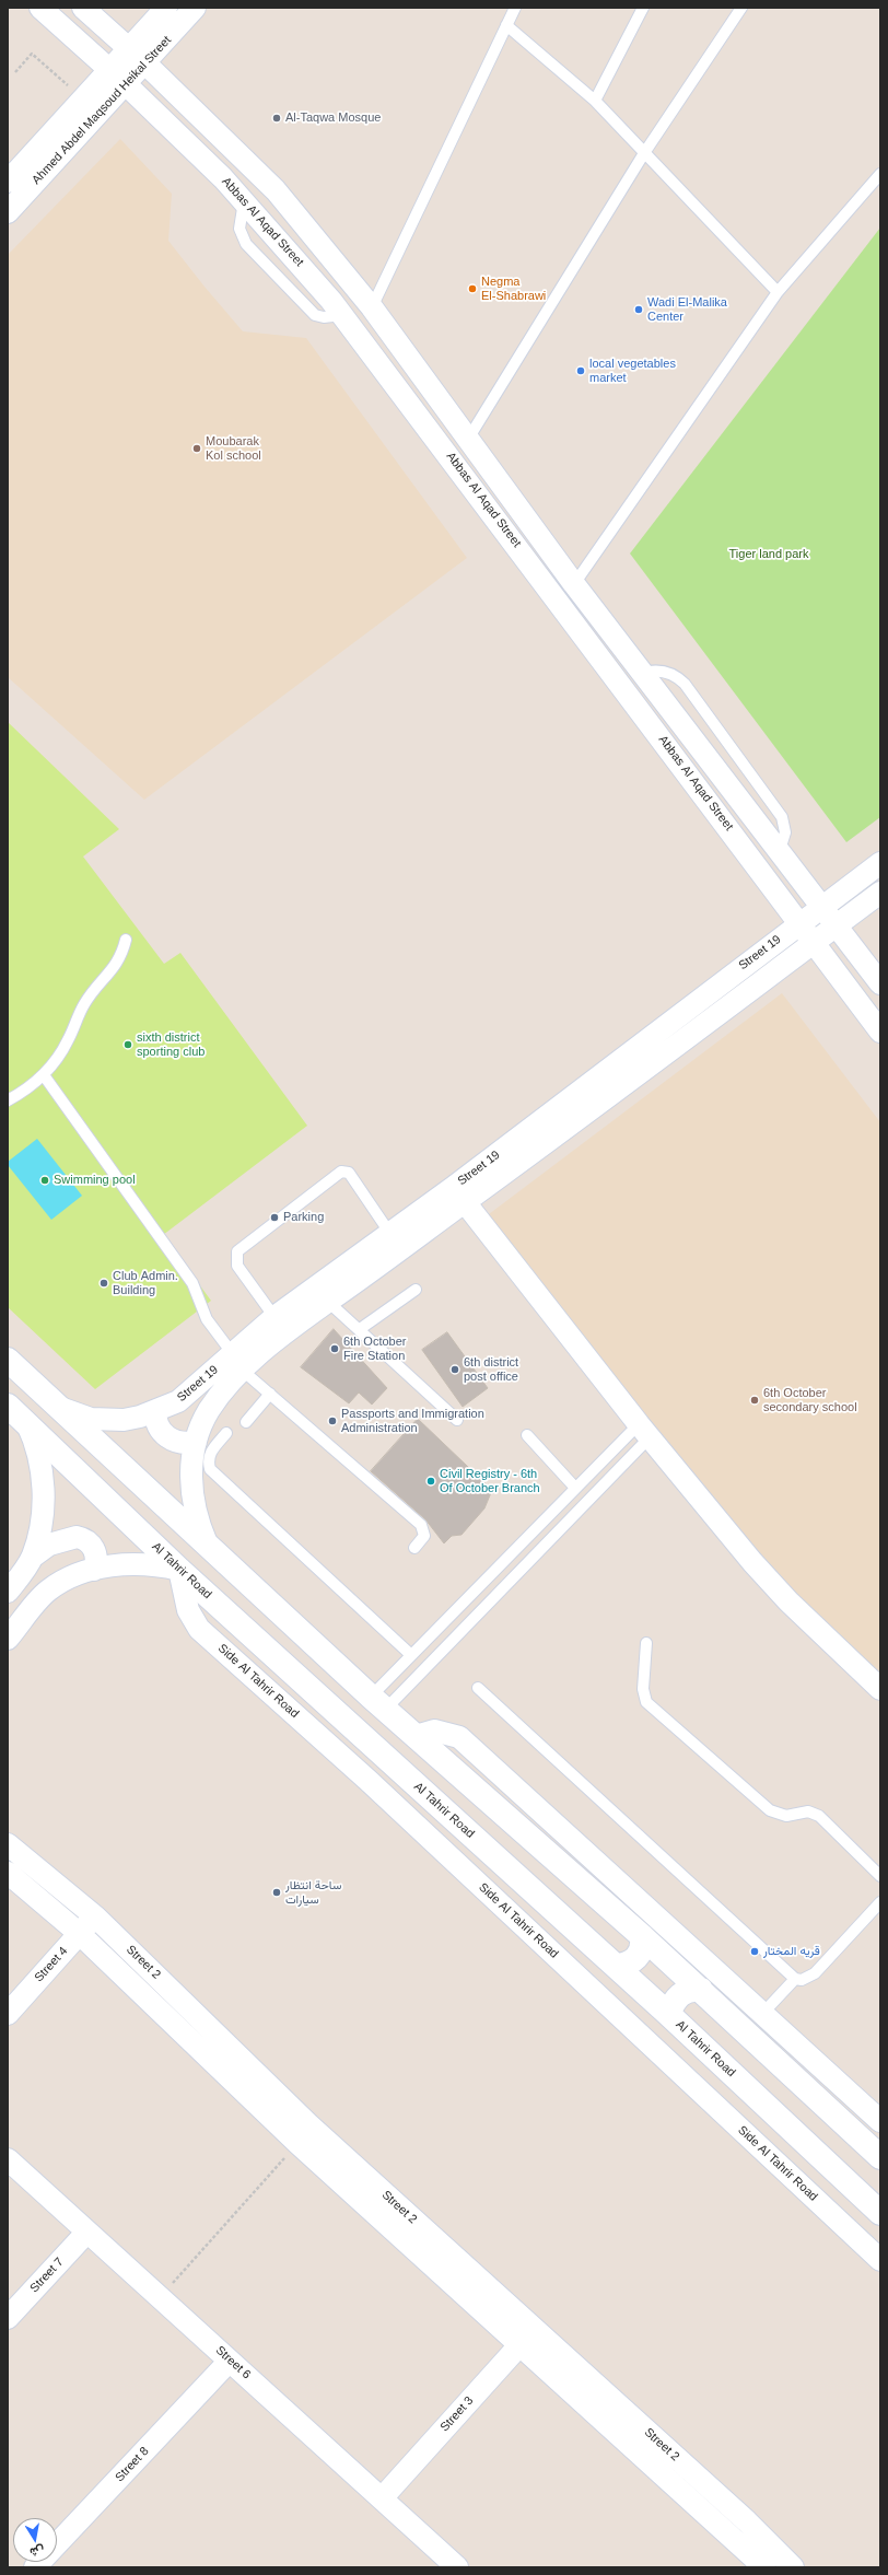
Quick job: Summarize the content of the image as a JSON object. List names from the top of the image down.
{
  "streets": {
    "street": [
      "Ahmed Abdel Maqsoud Heikal Street",
      "Abbas Al Aqad Street",
      "Street 19",
      "Al Tahrir Road",
      "Side Al Tahrir Road",
      "Street 2",
      "Street 4",
      "Street 7",
      "Street 6",
      "Street 3",
      "Street 8"
    ]
  },
  "crossings": [
    ["Ahmed Abdel Maqsoud Heikal Street", "Abbas Al Aqad Street"],
    ["Abbas Al Aqad Street", "Street 19"],
    ["Al Tahrir Road", "Side Al Tahrir Road"],
    ["Street 2", "Street 4"],
    ["Street 2", "Street 3"],
    ["Street 7", "Street 6"],
    ["Street 6", "Street 3"],
    ["Street 6", "Street 8"]
  ],
  "parks": ["Tiger land park"],
  "places": [
    "Al-Taqwa Mosque",
    "Negma El-Shabrawi",
    "Wadi El-Malika Center",
    "local vegetables market",
    "Moubarak Kol school",
    "sixth district sporting club",
    "Swimming pool",
    "Parking",
    "Club Admin. Building",
    "6th October Fire Station",
    "6th district post office",
    "6th October secondary school",
    "Passports and Immigration Administration",
    "Civil Registry - 6th Of October Branch",
    "ساحة انتظار سيارات",
    "قريه المختار"
  ],
  "north": "bottom"
}
